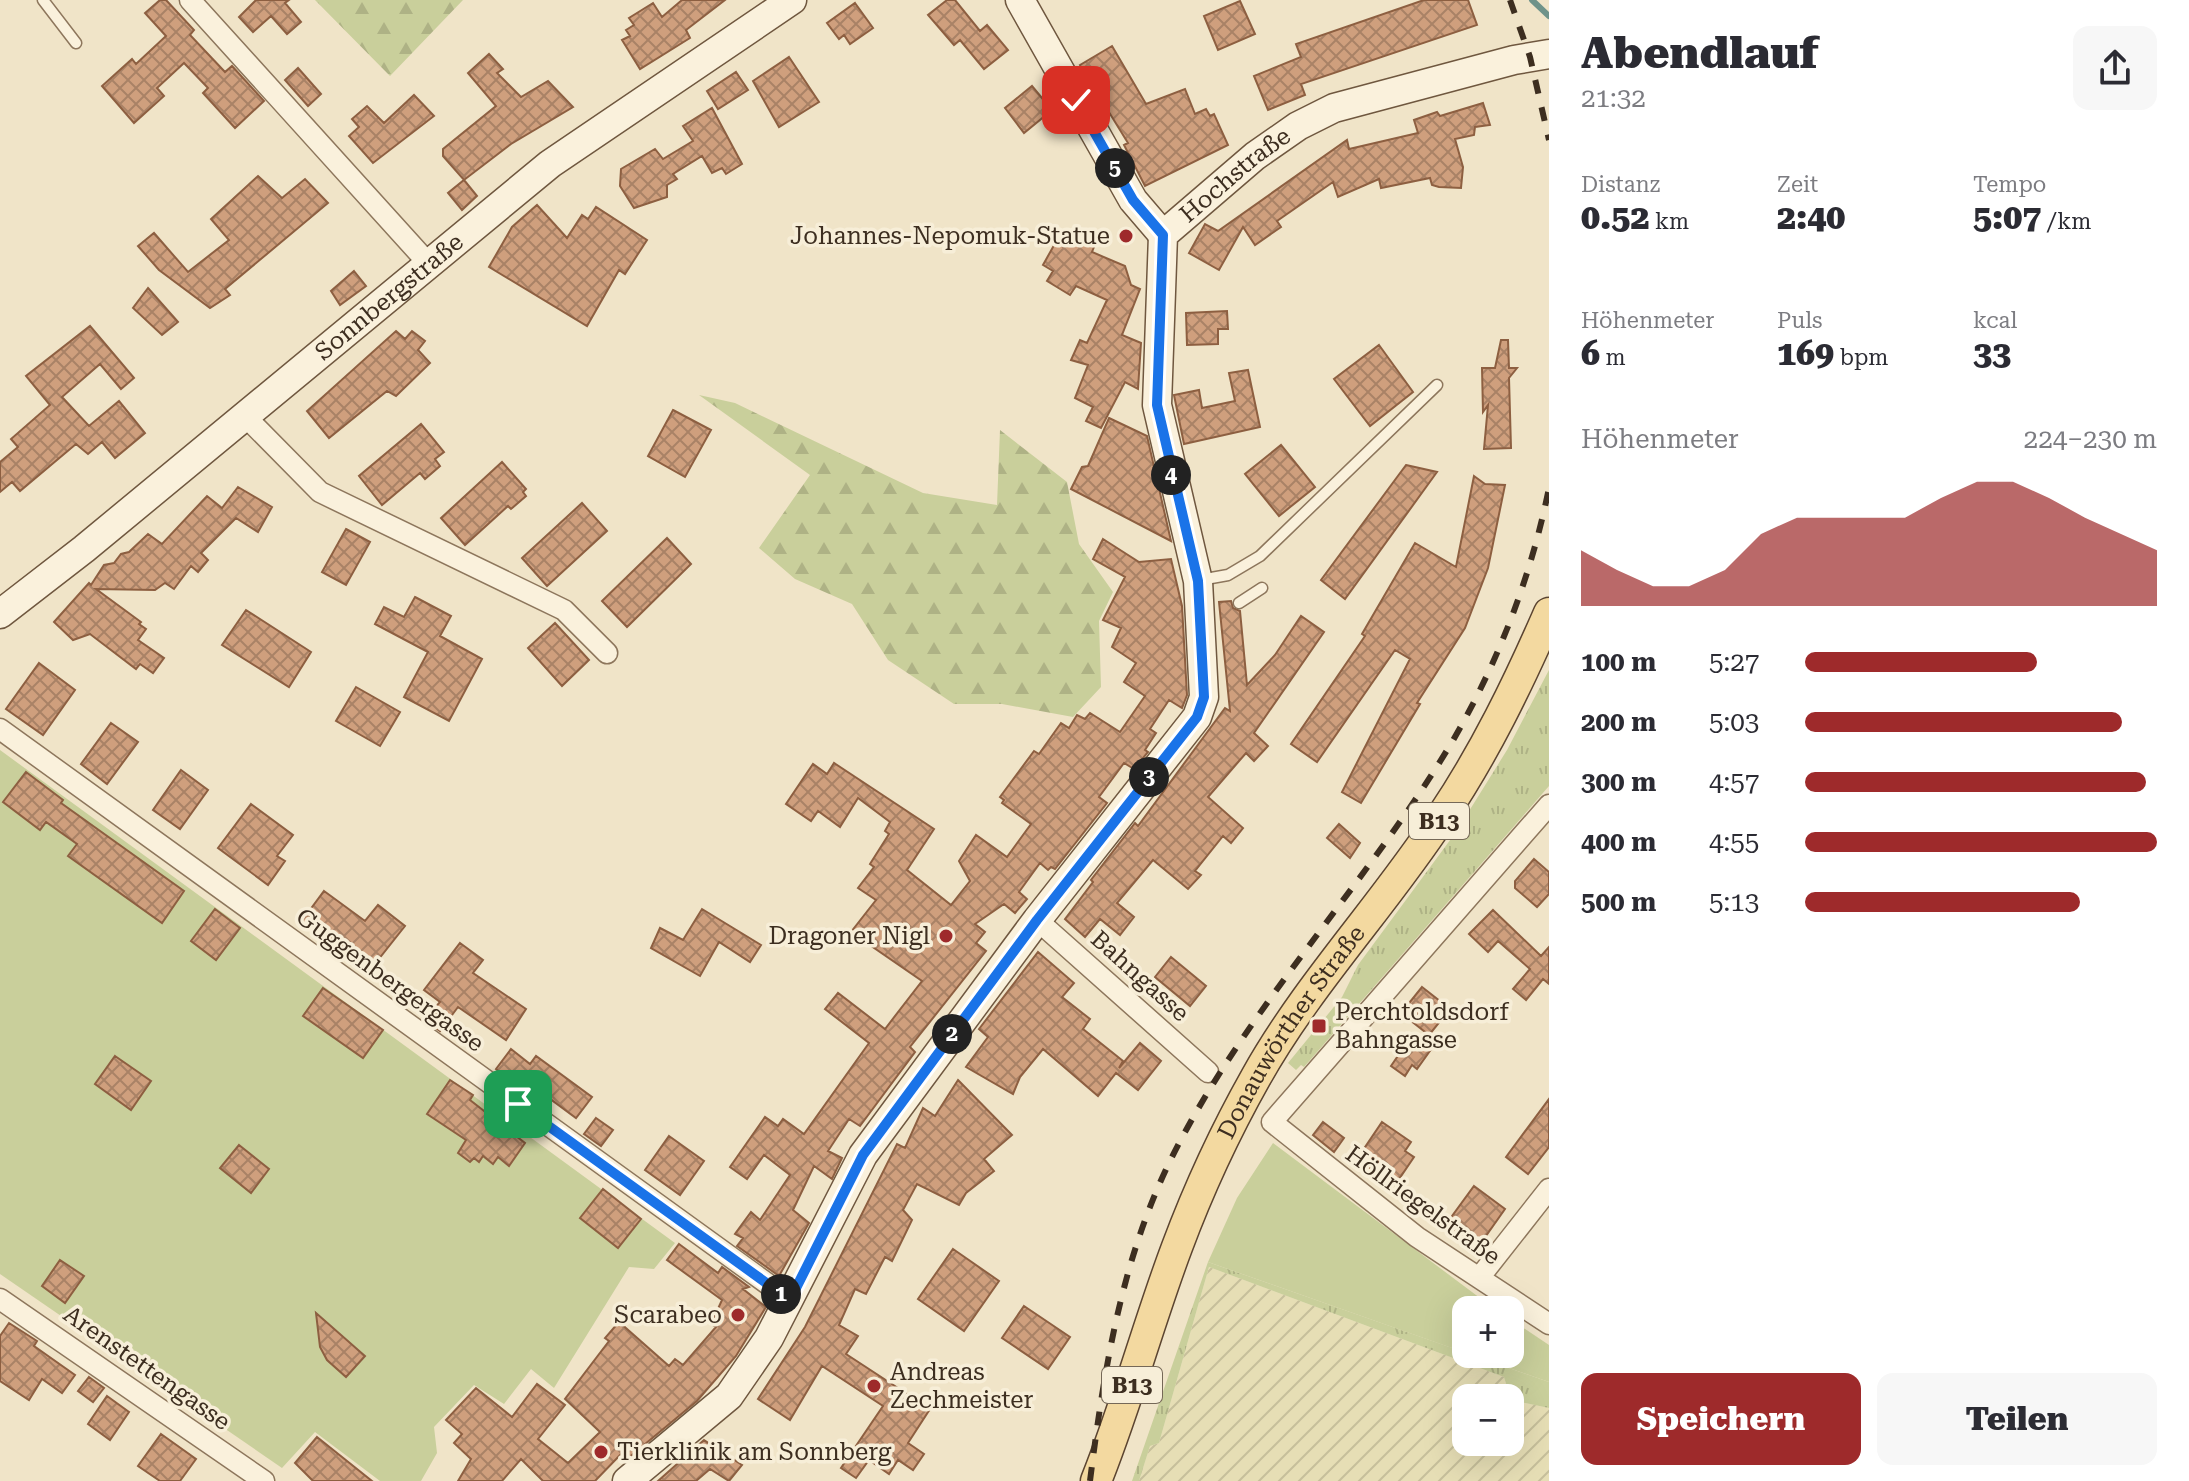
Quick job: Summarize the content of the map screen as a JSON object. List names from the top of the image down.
{
  "streets": {
    "main road": [
      "Hochstraße",
      "Sonnbergstraße",
      "B13",
      "Donauwörther Straße"
    ],
    "street": [
      "Bahngasse",
      "Guggenbergergasse",
      "Höllriegelstraße",
      "Arenstettengasse"
    ]
  },
  "crossings": [
    ["Hochstraße", "Bahngasse"],
    ["Hochstraße", "Guggenbergergasse"]
  ],
  "places": {
    "other": [
      "Johannes-Nepomuk-Statue",
      "Dragoner Nigl",
      "Scarabeo",
      "Andreas Zechmeister",
      "Tierklinik am Sonnberg"
    ],
    "transit": ["Perchtoldsdorf Bahngasse"]
  },
  "page": {
    "heading": ["Abendlauf", "21:32"],
    "stats": [
      ["Distanz", "0.52 km"],
      ["Zeit", "2:40"],
      ["Tempo", "5:07 /km"],
      ["Höhenmeter", "6 m"],
      ["Puls", "169 bpm"],
      ["kcal", "33"]
    ],
    "pins": [
      "5",
      "4",
      "3",
      "2",
      "1"
    ],
    "chart": ["Höhenmeter", "224–230 m"],
    "list": [
      {
        "name": "100 m",
        "note": "5:27"
      },
      {
        "name": "200 m",
        "note": "5:03"
      },
      {
        "name": "300 m",
        "note": "4:57"
      },
      {
        "name": "400 m",
        "note": "4:55"
      },
      {
        "name": "500 m",
        "note": "5:13"
      }
    ],
    "map_buttons": ["+", "−"],
    "buttons": ["Speichern", "Teilen"]
  }
}
